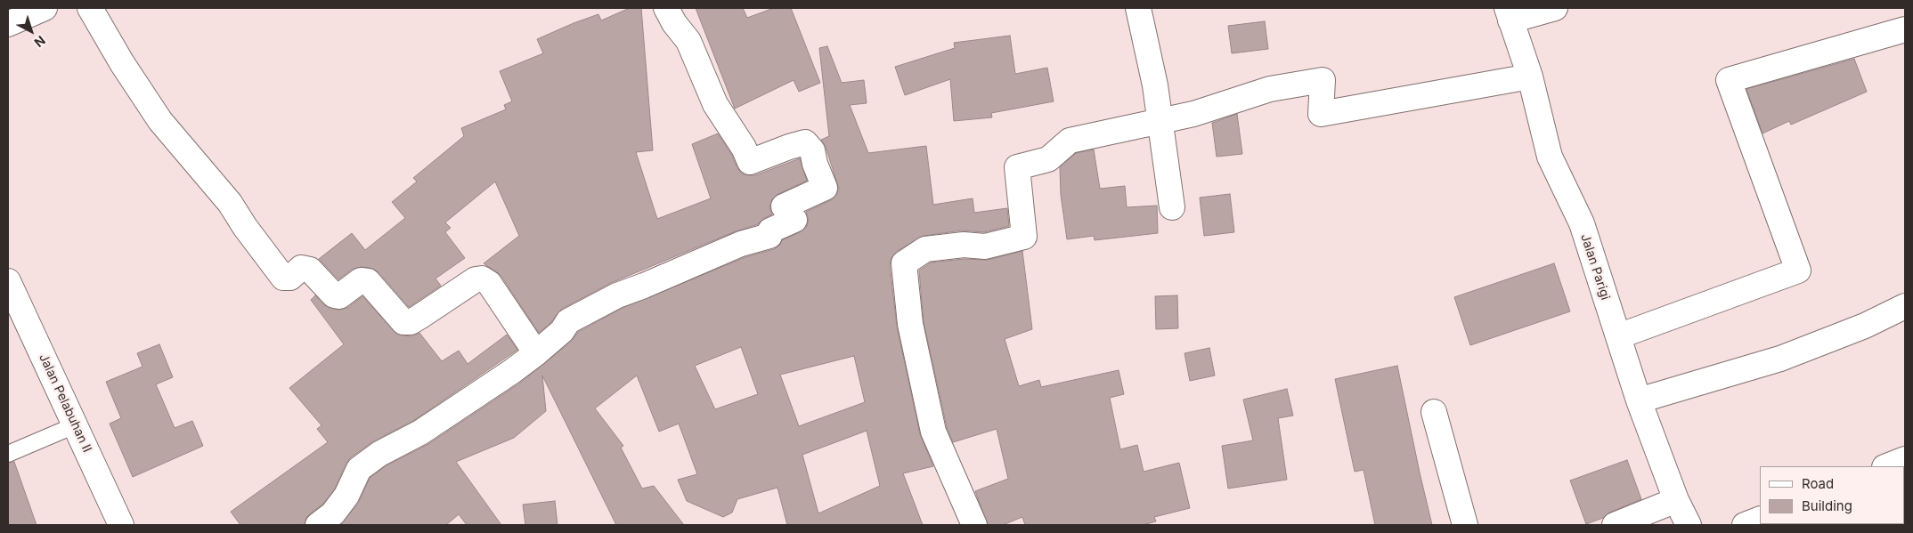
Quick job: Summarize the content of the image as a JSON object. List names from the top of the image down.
{
  "streets": {
    "street": ["Jalan Parigi", "Jalan Pelabuhan II"]
  },
  "legend": ["Road", "Building"],
  "north": "bottom right"
}
